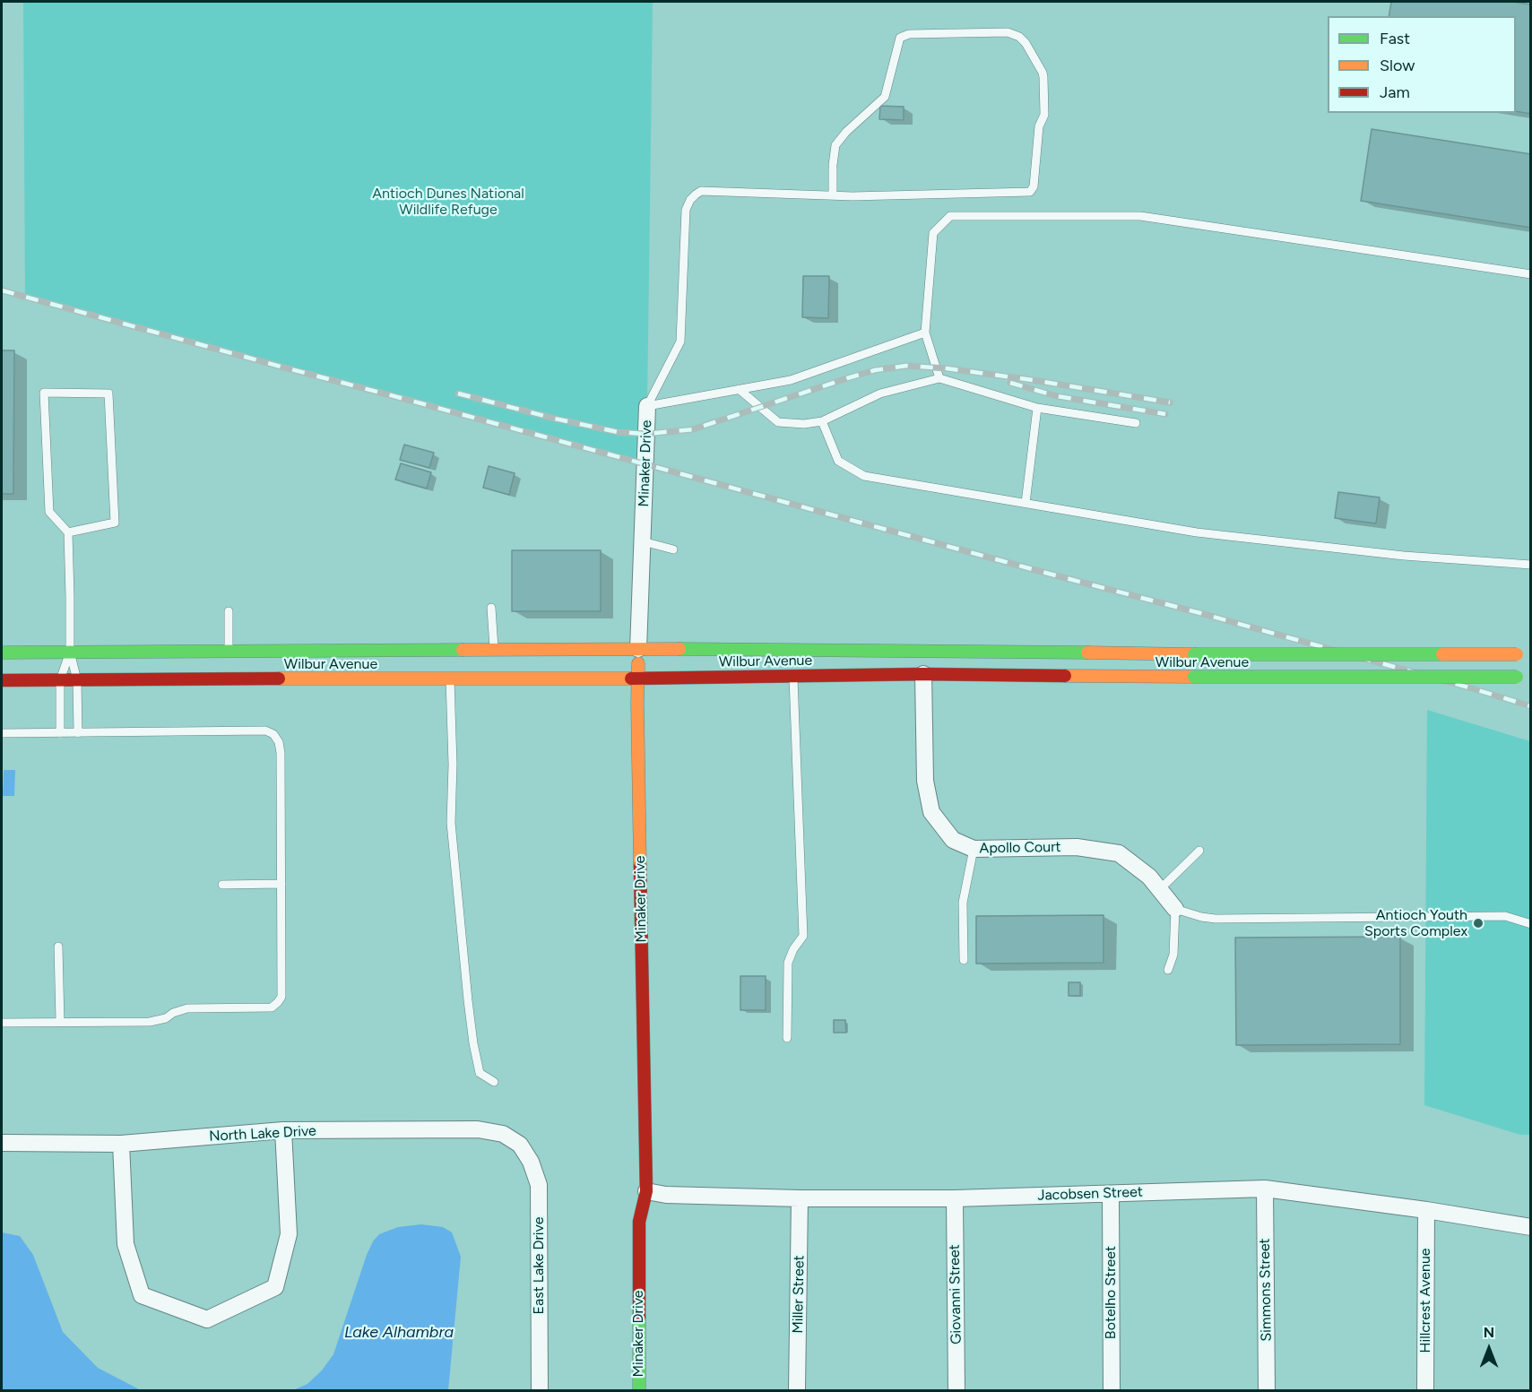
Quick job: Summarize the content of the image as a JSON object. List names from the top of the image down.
{
  "streets": {
    "main road": ["Minaker Drive", "Wilbur Avenue"],
    "street": [
      "Apollo Court",
      "North Lake Drive",
      "Jacobsen Street",
      "East Lake Drive",
      "Simmons Street",
      "Botelho Street",
      "Miller Street",
      "Giovanni Street",
      "Hillcrest Avenue"
    ]
  },
  "crossings": [
    ["Minaker Drive", "Wilbur Avenue"],
    ["Minaker Drive", "Jacobsen Street"],
    ["Wilbur Avenue", "Apollo Court"],
    ["North Lake Drive", "East Lake Drive"],
    ["Jacobsen Street", "Simmons Street"],
    ["Jacobsen Street", "Botelho Street"],
    ["Jacobsen Street", "Miller Street"],
    ["Jacobsen Street", "Giovanni Street"],
    ["Jacobsen Street", "Hillcrest Avenue"]
  ],
  "water": ["Lake Alhambra"],
  "parks": ["Antioch Dunes National Wildlife Refuge"],
  "places": ["Antioch Youth Sports Complex"],
  "legend": ["Fast", "Slow", "Jam"],
  "north": "top"
}
